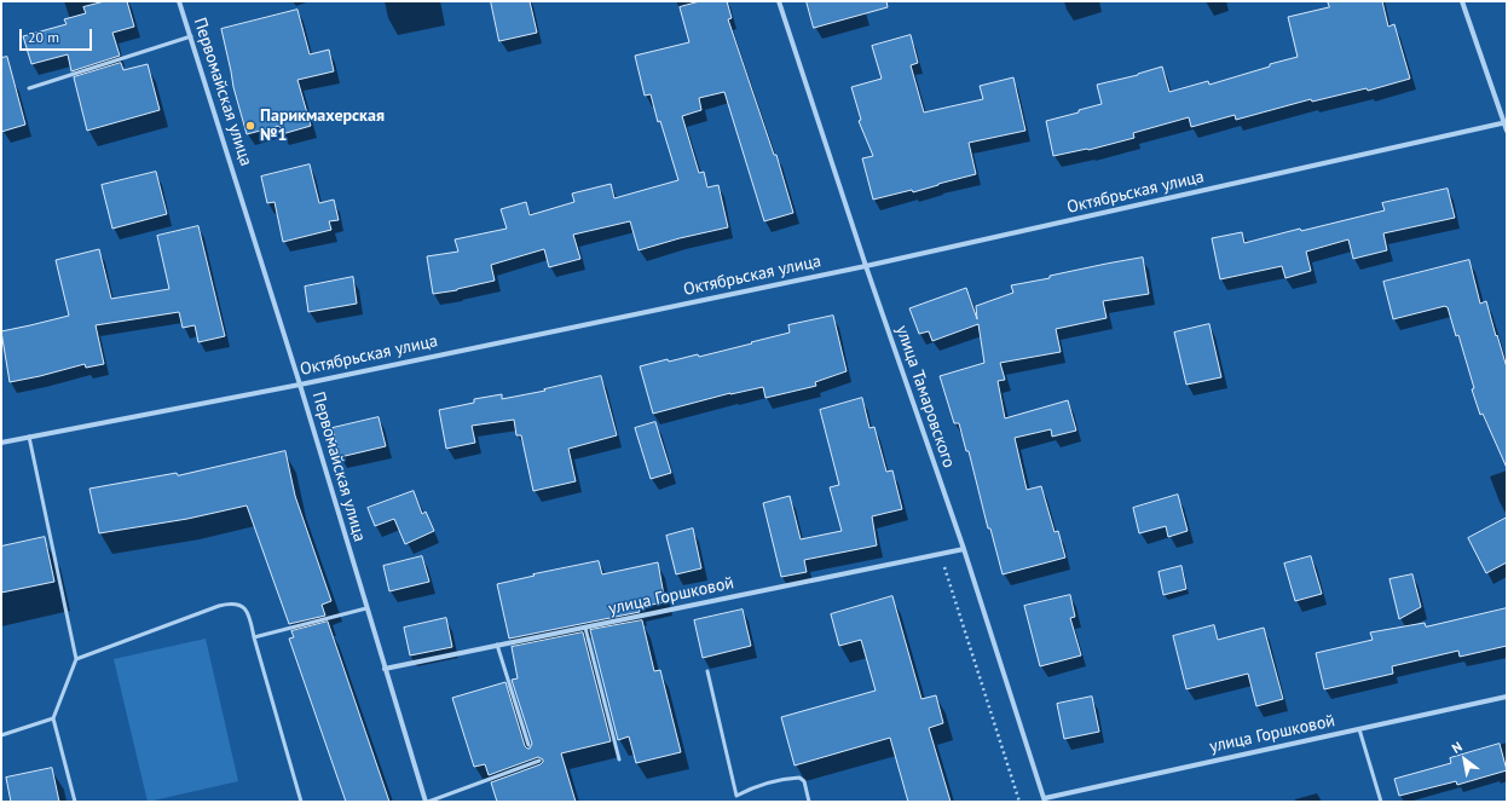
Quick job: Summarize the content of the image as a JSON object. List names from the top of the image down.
{
  "streets": {
    "street": [
      "Первомайская улица",
      "Октябрьская улица",
      "улица Тамаровского",
      "улица Горшковой"
    ]
  },
  "crossings": [
    ["Первомайская улица", "Октябрьская улица"],
    ["Первомайская улица", "улица Горшковой"],
    ["Октябрьская улица", "улица Тамаровского"],
    ["улица Тамаровского", "улица Горшковой"]
  ],
  "places": ["Парикмахерская №1"],
  "scale_bar": "20 m",
  "north": "top left"
}
